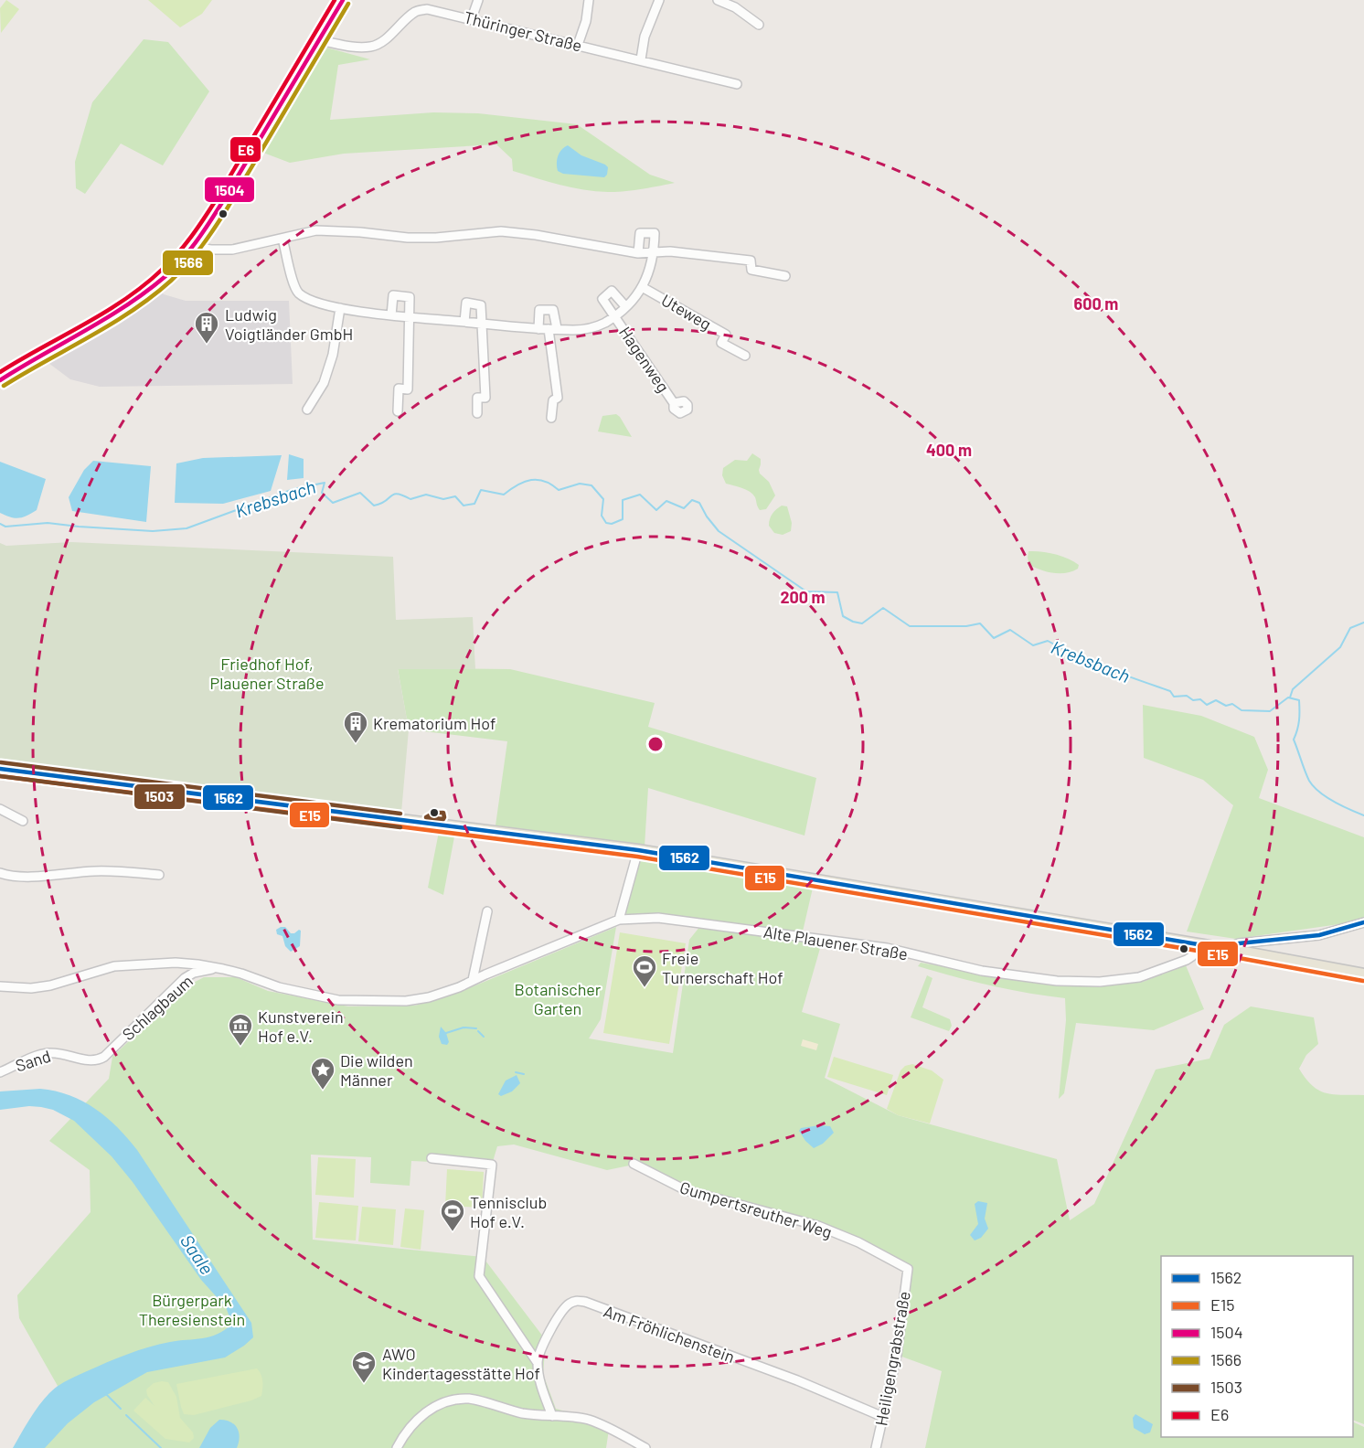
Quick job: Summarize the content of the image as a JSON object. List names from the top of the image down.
{
  "streets": {
    "street": [
      "Thüringer Straße",
      "Uteweg",
      "Hagenweg",
      "Alte Plauener Straße",
      "Schlagbaum",
      "Sand",
      "Gumpertsreuther Weg",
      "Am Fröhlichenstein",
      "Heiligengrabstraße"
    ]
  },
  "crossings": [
    ["Alte Plauener Straße", "Schlagbaum"],
    ["Schlagbaum", "Sand"],
    ["Gumpertsreuther Weg", "Heiligengrabstraße"],
    ["Am Fröhlichenstein", "Heiligengrabstraße"]
  ],
  "water": ["Krebsbach", "Saale"],
  "parks": ["Friedhof Hof, Plauener Straße", "Botanischer Garten", "Bürgerpark Theresienstein"],
  "places": {
    "building": ["Ludwig Voigtländer GmbH", "Krematorium Hof"],
    "sports": ["Freie Turnerschaft Hof", "Tennisclub Hof e.V."],
    "museum": ["Kunstverein Hof e.V."],
    "place": ["Die wilden Männer"],
    "school or university": ["AWO Kindertagesstätte Hof"]
  },
  "lines": [
    "transit line 1504",
    "transit line E6",
    "transit line 1566",
    "transit line 1503",
    "transit line 1562",
    "transit line E15"
  ],
  "legend": [
    "1562",
    "E15",
    "1504",
    "1566",
    "1503",
    "E6"
  ],
  "rings": ["600 m", "400 m", "200 m"]
}
